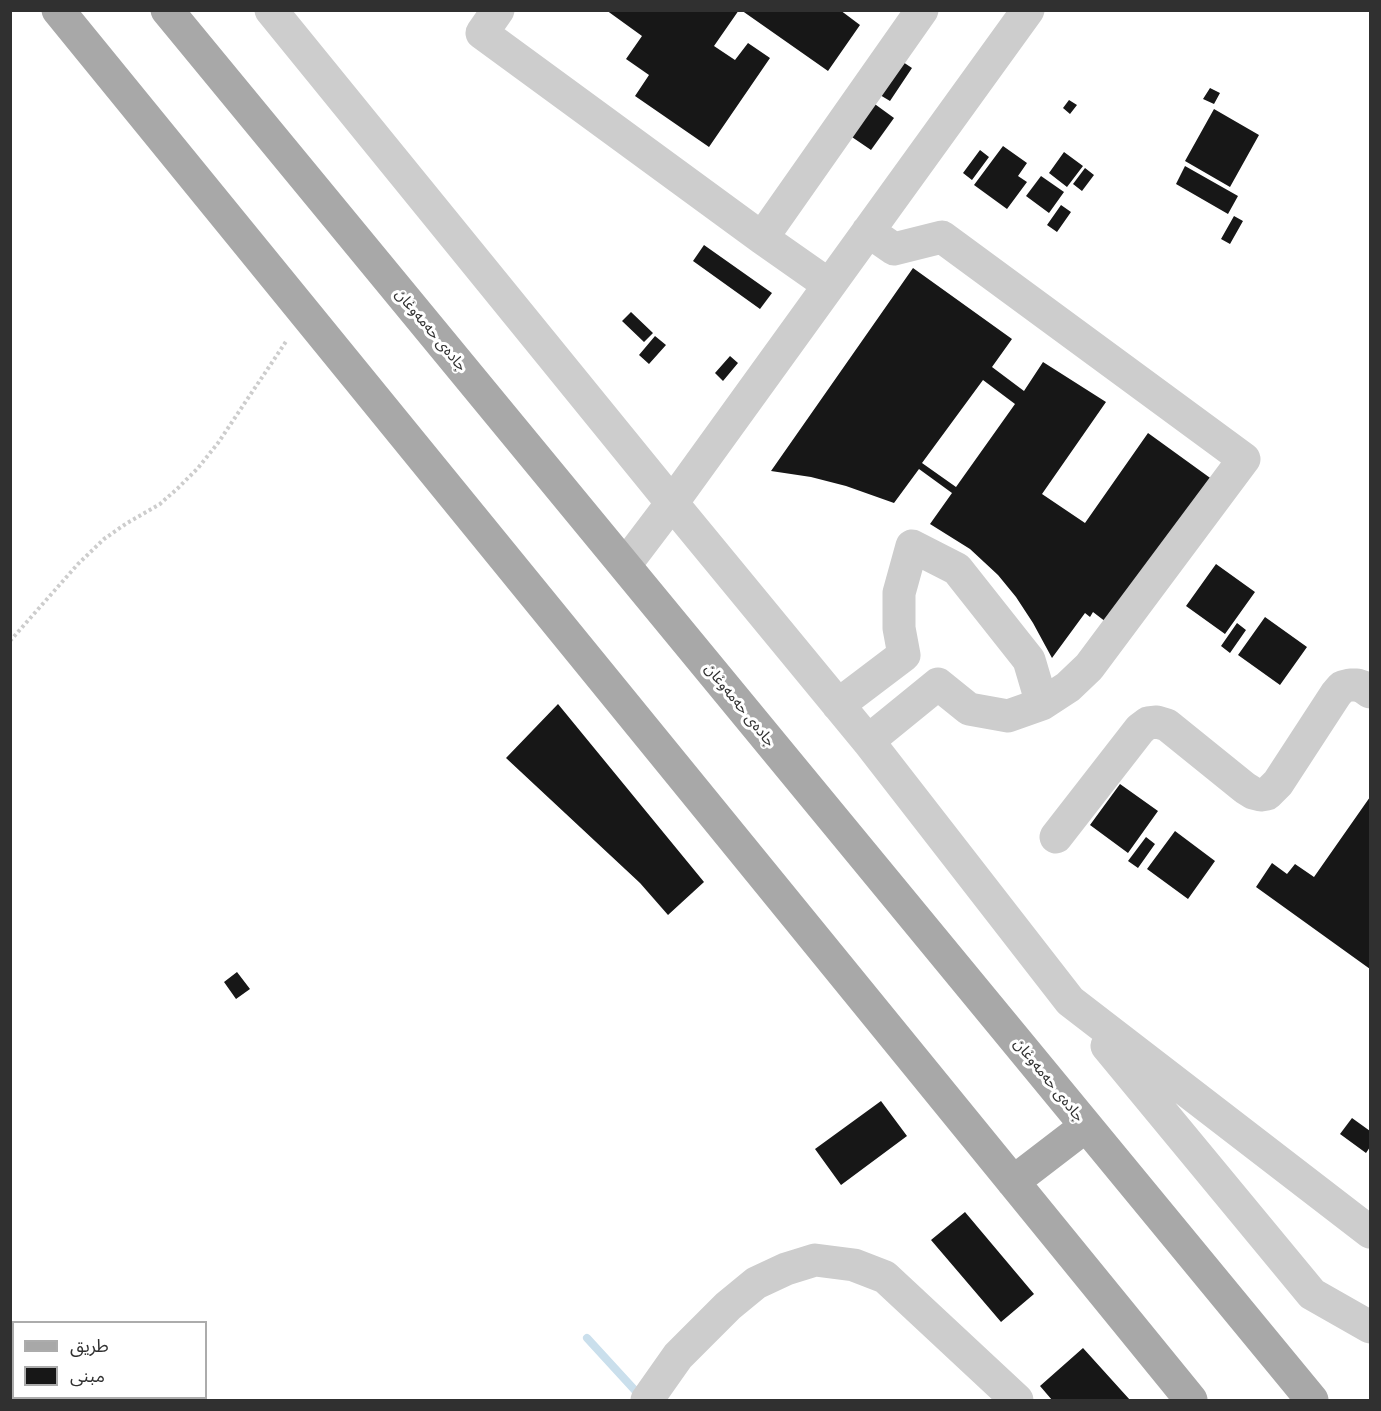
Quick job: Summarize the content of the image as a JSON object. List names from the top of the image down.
{
  "streets": {
    "main road": ["جادەی حەمەوغان"]
  },
  "legend": ["طريق", "مبنى"]
}
